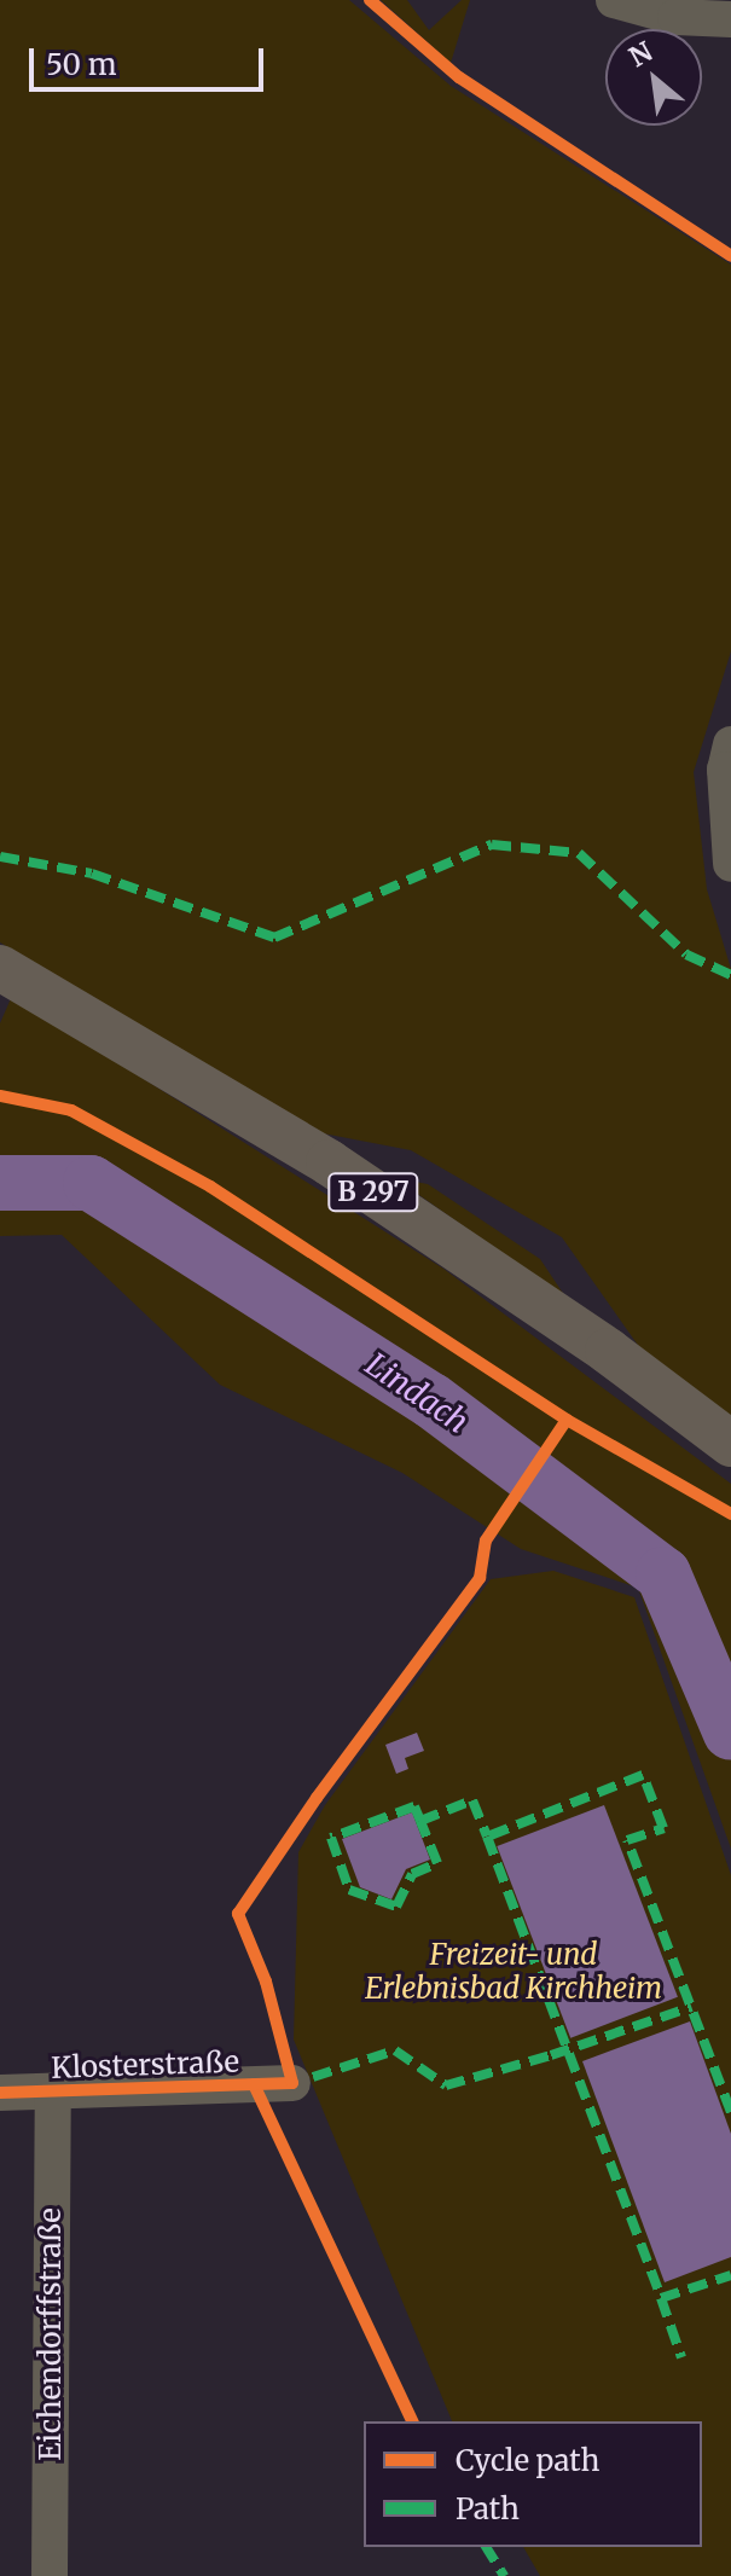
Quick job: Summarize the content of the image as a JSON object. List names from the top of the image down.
{
  "streets": {
    "main road": ["B 297"],
    "street": ["Klosterstraße", "Eichendorffstraße"]
  },
  "crossings": [
    ["Klosterstraße", "Eichendorffstraße"]
  ],
  "water": ["Lindach"],
  "parks": ["Freizeit- und Erlebnisbad Kirchheim"],
  "legend": ["Cycle path", "Path"],
  "scale_bar": "50 m",
  "north": "top left"
}
